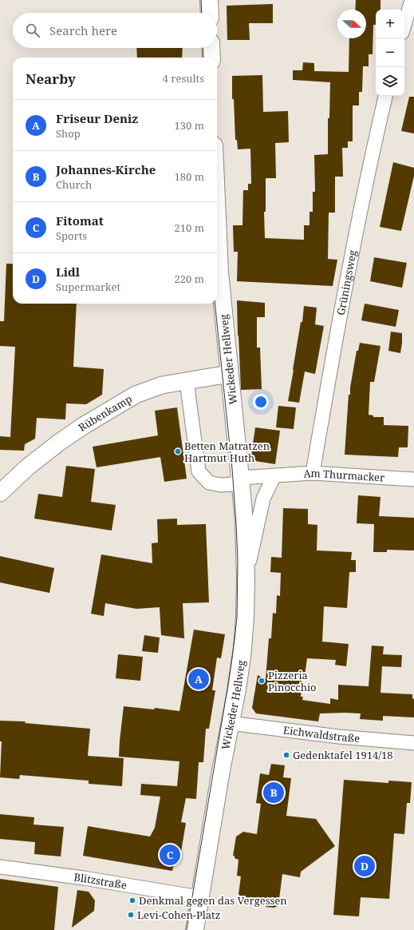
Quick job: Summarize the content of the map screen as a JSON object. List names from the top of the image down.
{
  "streets": {
    "main road": ["Wickeder Hellweg"],
    "street": [
      "Grüningsweg",
      "Rübenkamp",
      "Am Thurmacker",
      "Eichwaldstraße",
      "Blitzstraße"
    ]
  },
  "crossings": [
    ["Grüningsweg", "Am Thurmacker"],
    ["Wickeder Hellweg", "Rübenkamp"],
    ["Wickeder Hellweg", "Am Thurmacker"],
    ["Wickeder Hellweg", "Eichwaldstraße"],
    ["Wickeder Hellweg", "Blitzstraße"]
  ],
  "places": [
    "Betten Matratzen Hartmut Huth",
    "Pizzeria Pinocchio",
    "Gedenktafel 1914/18",
    "Denkmal gegen das Vergessen",
    "Levi-Cohen-Platz"
  ],
  "north": "right",
  "page": {
    "map_buttons": ["+", "−"],
    "search": "Search here",
    "heading": ["Nearby", "4 results"],
    "list": [
      {
        "mark": "A",
        "name": "Friseur Deniz",
        "note": "Shop",
        "value": "130 m"
      },
      {
        "mark": "B",
        "name": "Johannes-Kirche",
        "note": "Church",
        "value": "180 m"
      },
      {
        "mark": "C",
        "name": "Fitomat",
        "note": "Sports",
        "value": "210 m"
      },
      {
        "mark": "D",
        "name": "Lidl",
        "note": "Supermarket",
        "value": "220 m"
      }
    ],
    "pins": [
      "A",
      "B",
      "C",
      "D"
    ]
  }
}
